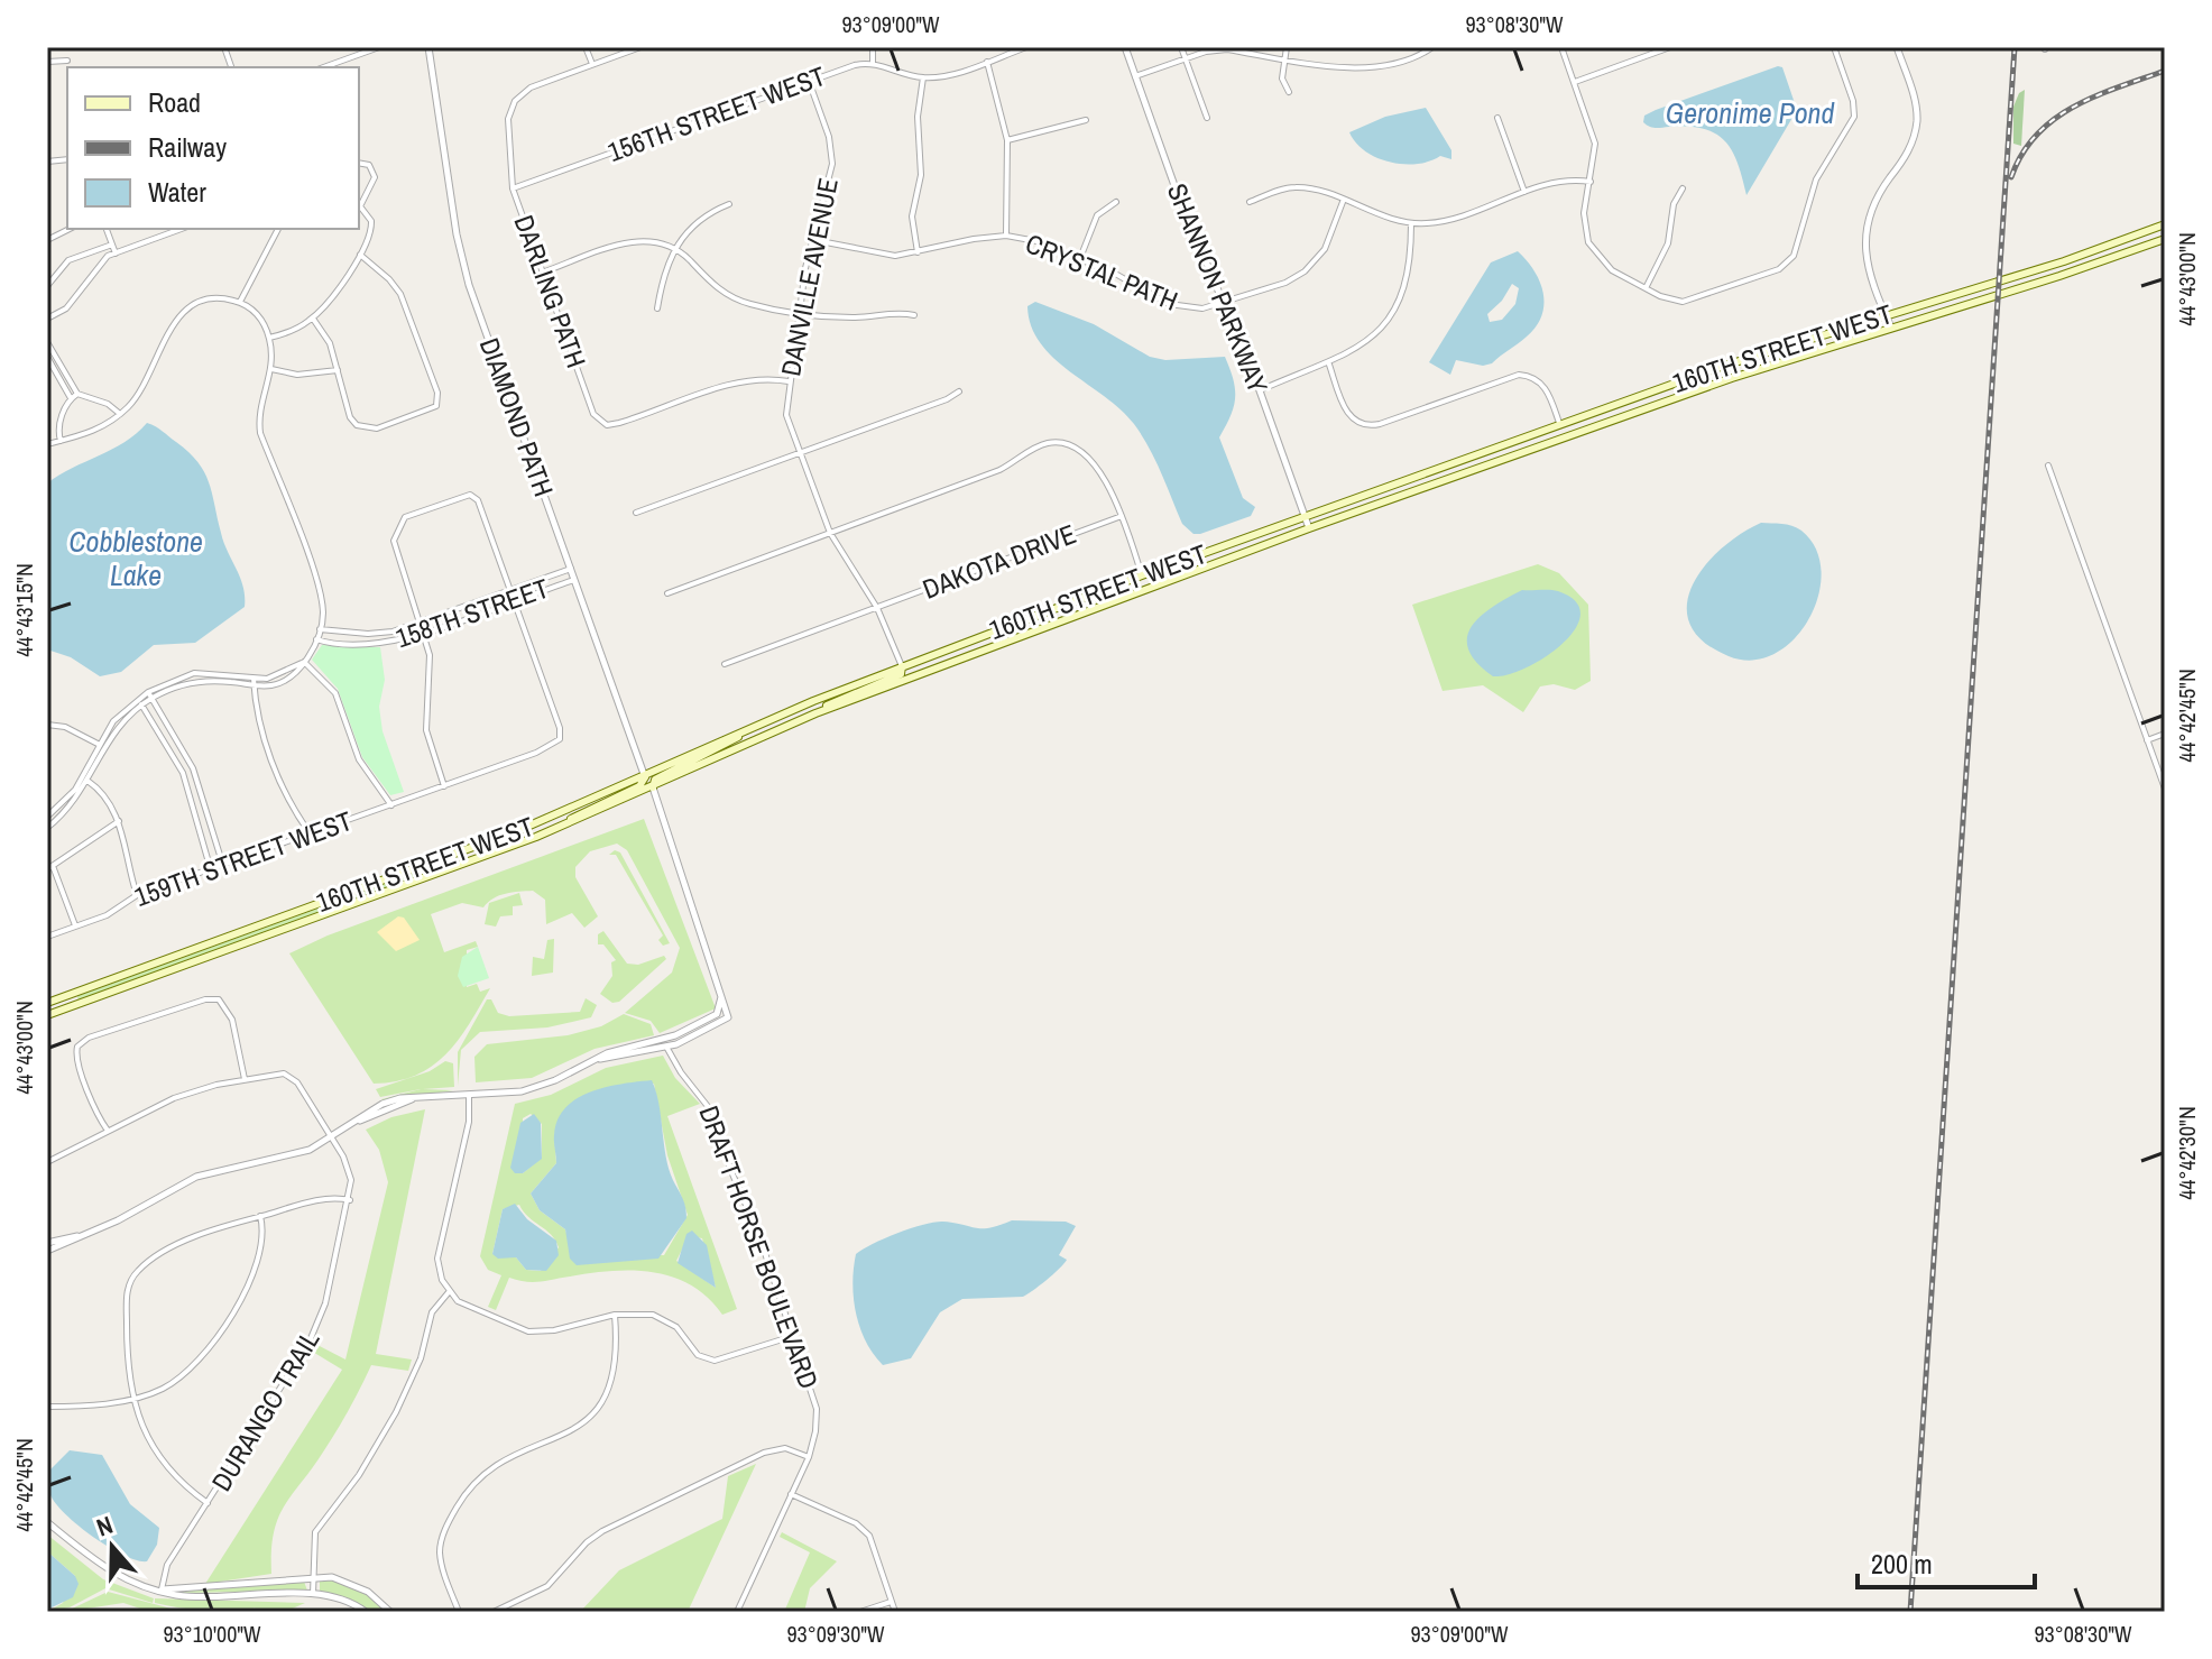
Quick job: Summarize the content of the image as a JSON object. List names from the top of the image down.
{
  "streets": {
    "main road": ["160TH STREET WEST"],
    "street": [
      "156TH STREET WEST",
      "CRYSTAL PATH",
      "DANVILLE AVENUE",
      "SHANNON PARKWAY",
      "DARLING PATH",
      "DIAMOND PATH",
      "DAKOTA DRIVE",
      "158TH STREET",
      "159TH STREET WEST",
      "DRAFT HORSE BOULEVARD",
      "DURANGO TRAIL"
    ]
  },
  "crossings": [
    ["156TH STREET WEST", "DANVILLE AVENUE"],
    ["156TH STREET WEST", "DARLING PATH"],
    ["CRYSTAL PATH", "DANVILLE AVENUE"],
    ["CRYSTAL PATH", "SHANNON PARKWAY"],
    ["DANVILLE AVENUE", "DARLING PATH"],
    ["DANVILLE AVENUE", "160TH STREET WEST"],
    ["DANVILLE AVENUE", "DAKOTA DRIVE"],
    ["SHANNON PARKWAY", "160TH STREET WEST"],
    ["160TH STREET WEST", "DIAMOND PATH"],
    ["DIAMOND PATH", "158TH STREET"],
    ["158TH STREET", "159TH STREET WEST"]
  ],
  "water": ["Geronime Pond", "Cobblestone Lake"],
  "legend": ["Road", "Railway", "Water"],
  "scale_bar": "200 m",
  "north": "top",
  "coordinates": [
    "93°09'00\"W",
    "93°08'30\"W",
    "44°43'00\"N",
    "44°43'15\"N",
    "44°42'45\"N",
    "44°42'30\"N",
    "93°10'00\"W",
    "93°09'30\"W"
  ]
}
